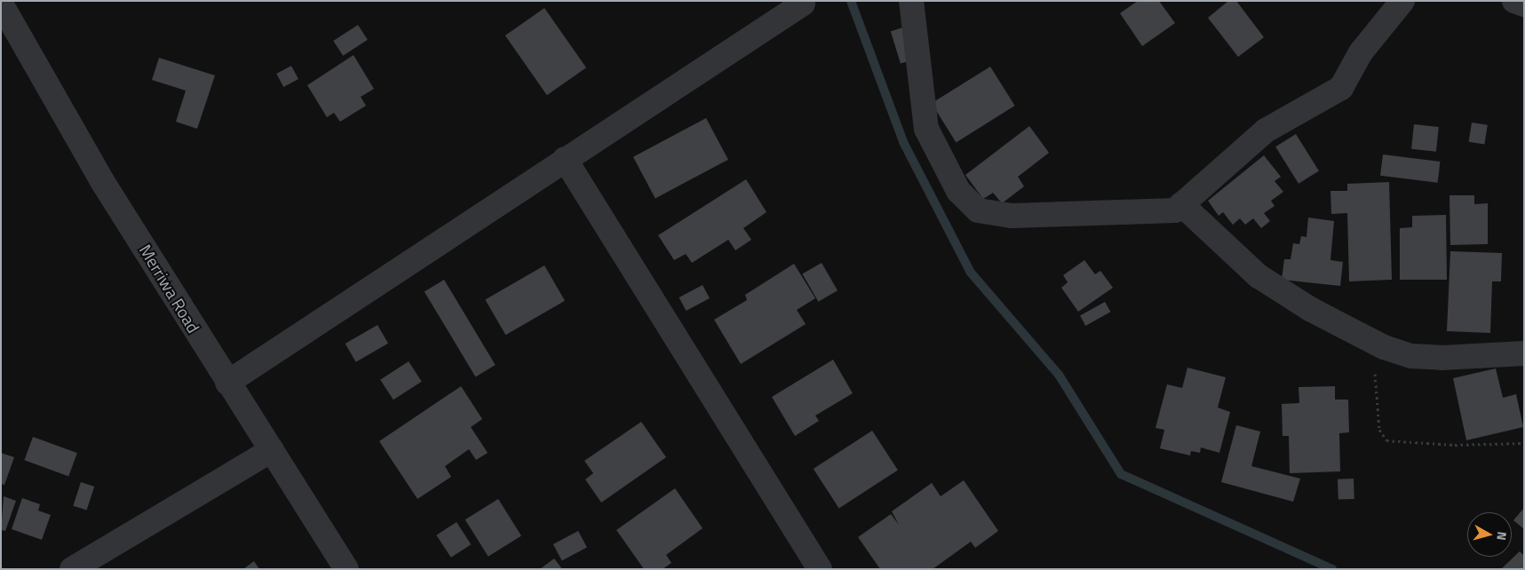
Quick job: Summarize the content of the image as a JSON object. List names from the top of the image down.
{
  "streets": {
    "street": ["Merriwa Road"]
  },
  "north": "right"
}
